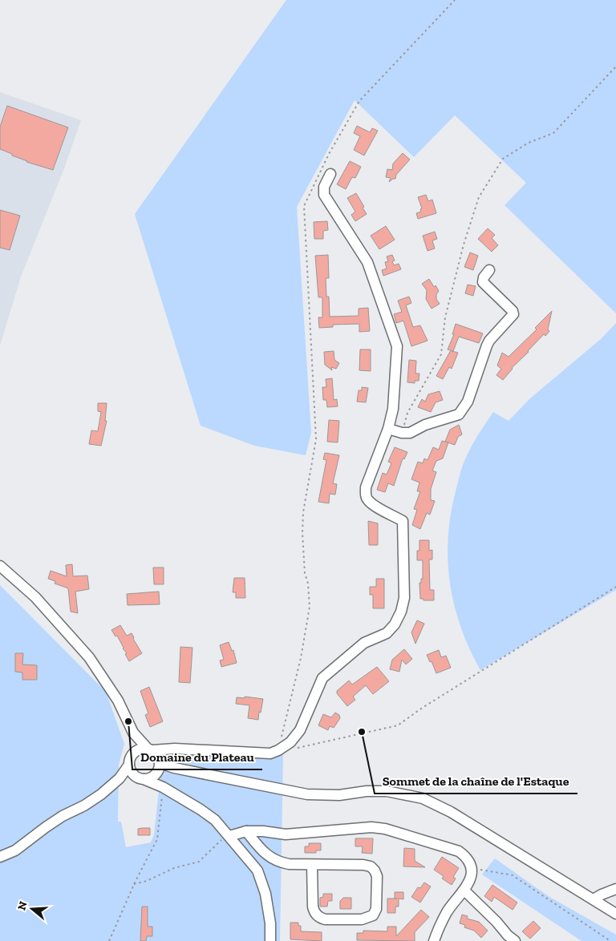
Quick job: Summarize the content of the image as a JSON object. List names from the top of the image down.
{
  "places": ["Domaine du Plateau", "Sommet de la chaîne de l'Estaque"],
  "north": "left"
}
